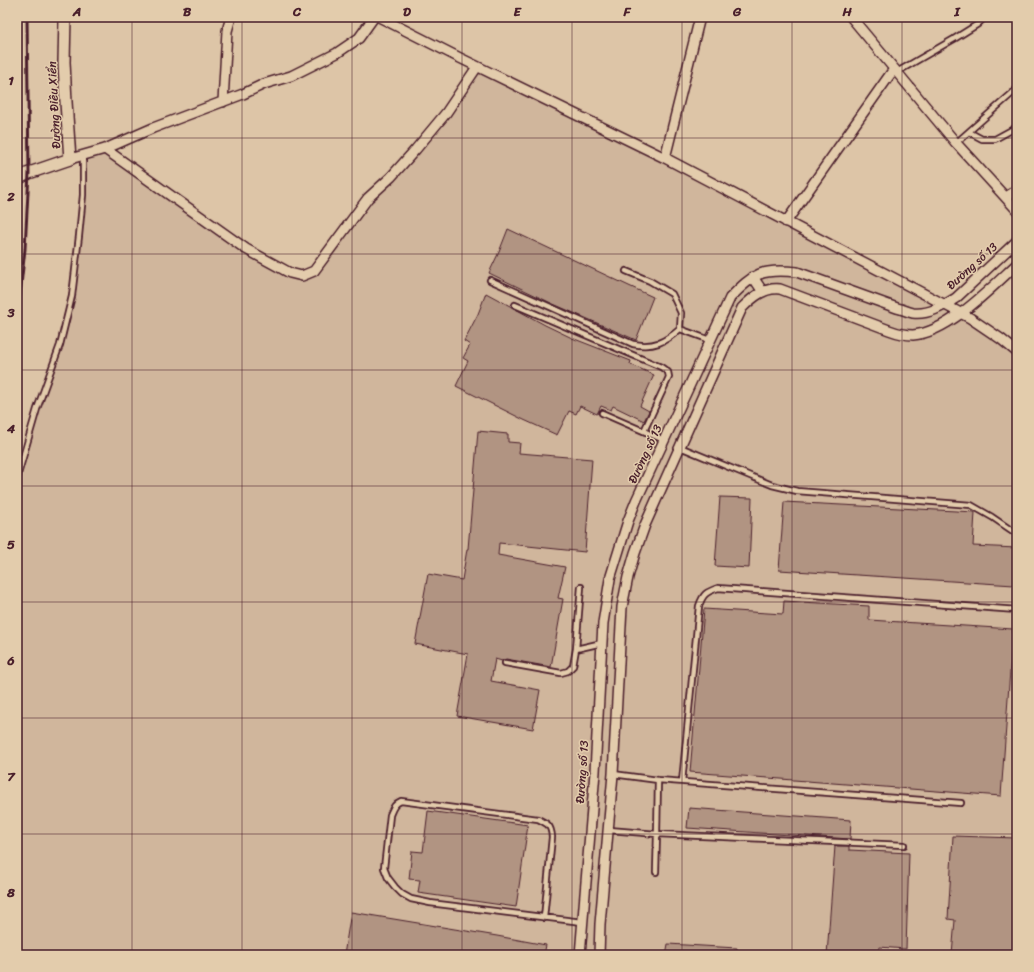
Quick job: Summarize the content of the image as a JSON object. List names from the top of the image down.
{
  "streets": {
    "street": ["Đường Điều Xiển", "Đường số 13"]
  },
  "grid": {
    "columns": [
      "A",
      "B",
      "C",
      "D",
      "E",
      "F",
      "G",
      "H",
      "I"
    ],
    "rows": [
      "1",
      "2",
      "3",
      "4",
      "5",
      "6",
      "7",
      "8"
    ]
  }
}
